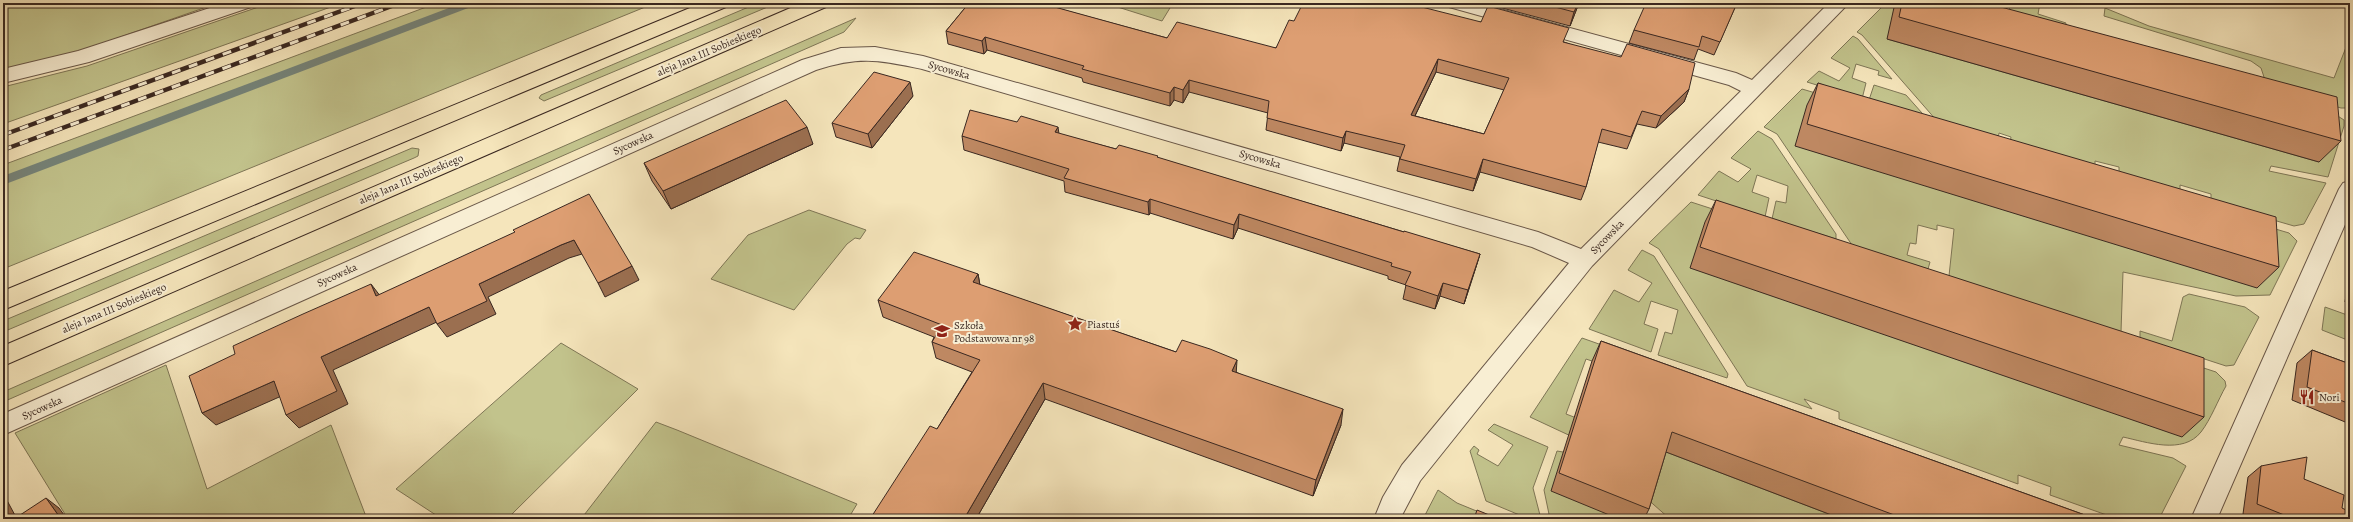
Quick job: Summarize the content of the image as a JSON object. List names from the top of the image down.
{
  "streets": {
    "main road": ["aleja Jana III Sobieskiego"],
    "street": ["Sycowska"]
  },
  "places": {
    "place": ["Piastuś"],
    "school or university": ["Szkoła Podstawowa nr 98"],
    "restaurant": ["Nori"]
  }
}
